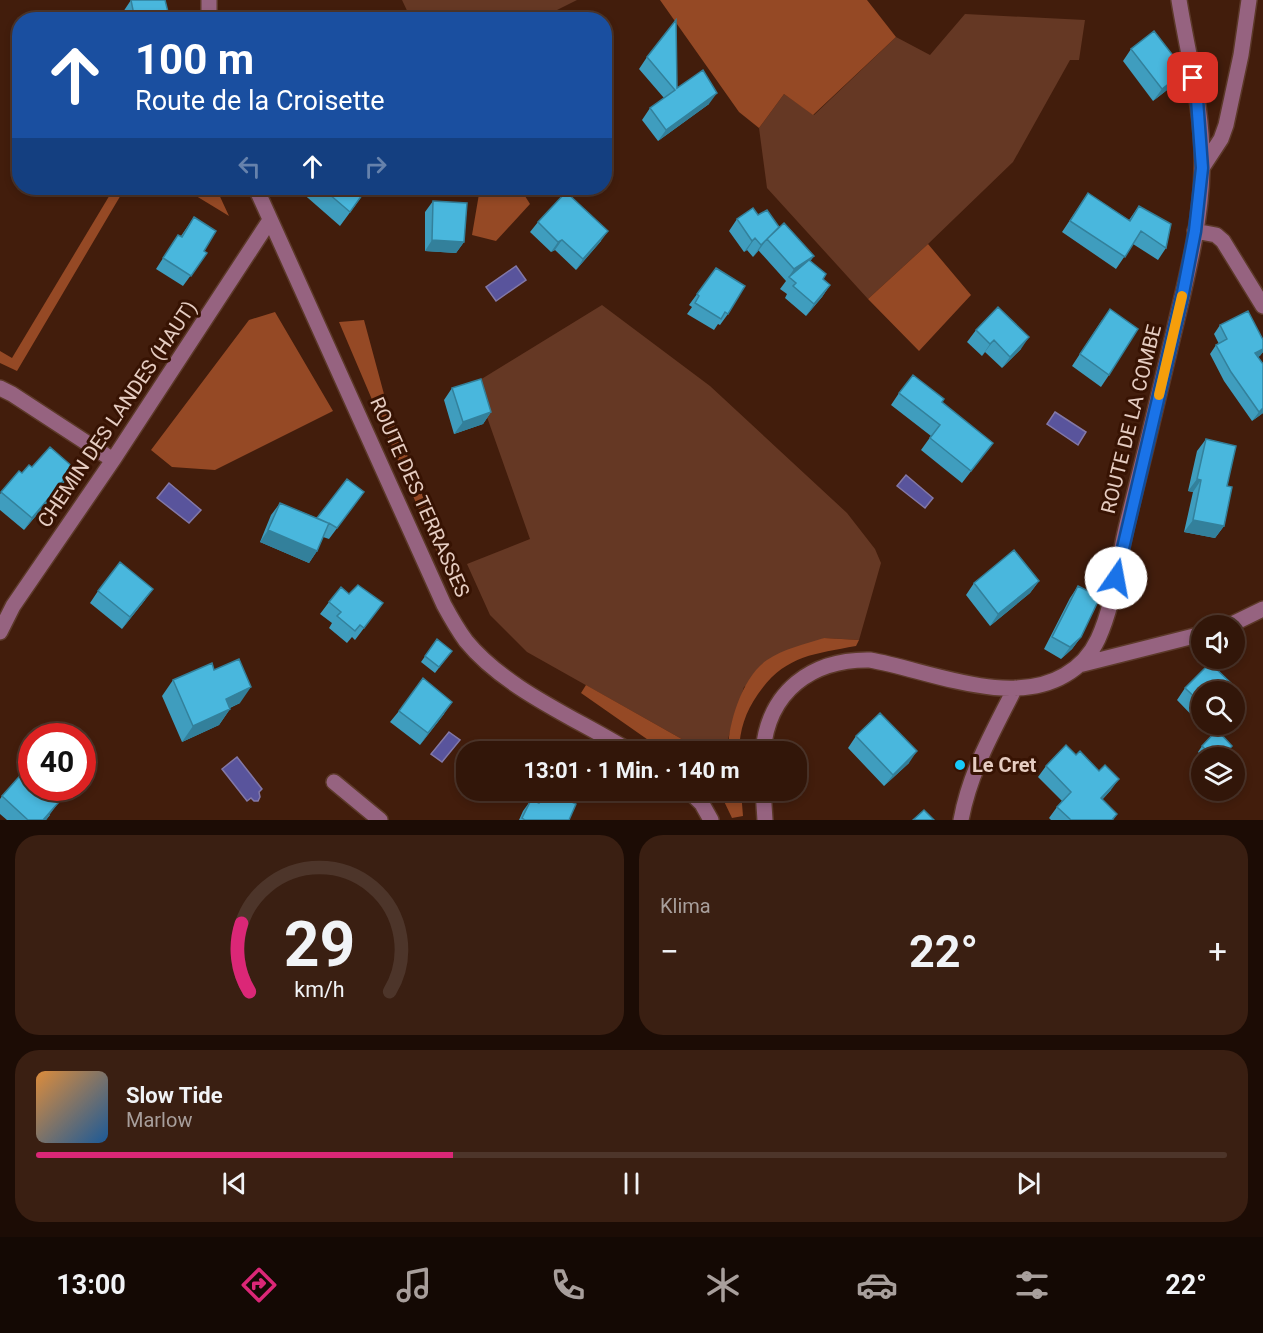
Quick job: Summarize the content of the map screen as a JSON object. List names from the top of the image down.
{
  "streets": {
    "street": ["CHEMIN DES LANDES (HAUT)", "ROUTE DE LA COMBE", "ROUTE DES TERRASSES"]
  },
  "crossings": [
    ["CHEMIN DES LANDES (HAUT)", "ROUTE DES TERRASSES"]
  ],
  "places": ["Le Cret"],
  "page": {
    "turn": ["100 m", "Route de la Croisette"],
    "limit": "40",
    "trip": "13:01 · 1 Min. · 140 m",
    "tile": "Klima",
    "heat": ["−", "22°", "+"],
    "song": ["Slow Tide", "Marlow"],
    "tabs": ["13:00", "22°"],
    "gauge": ["29", "km/h"]
  }
}
